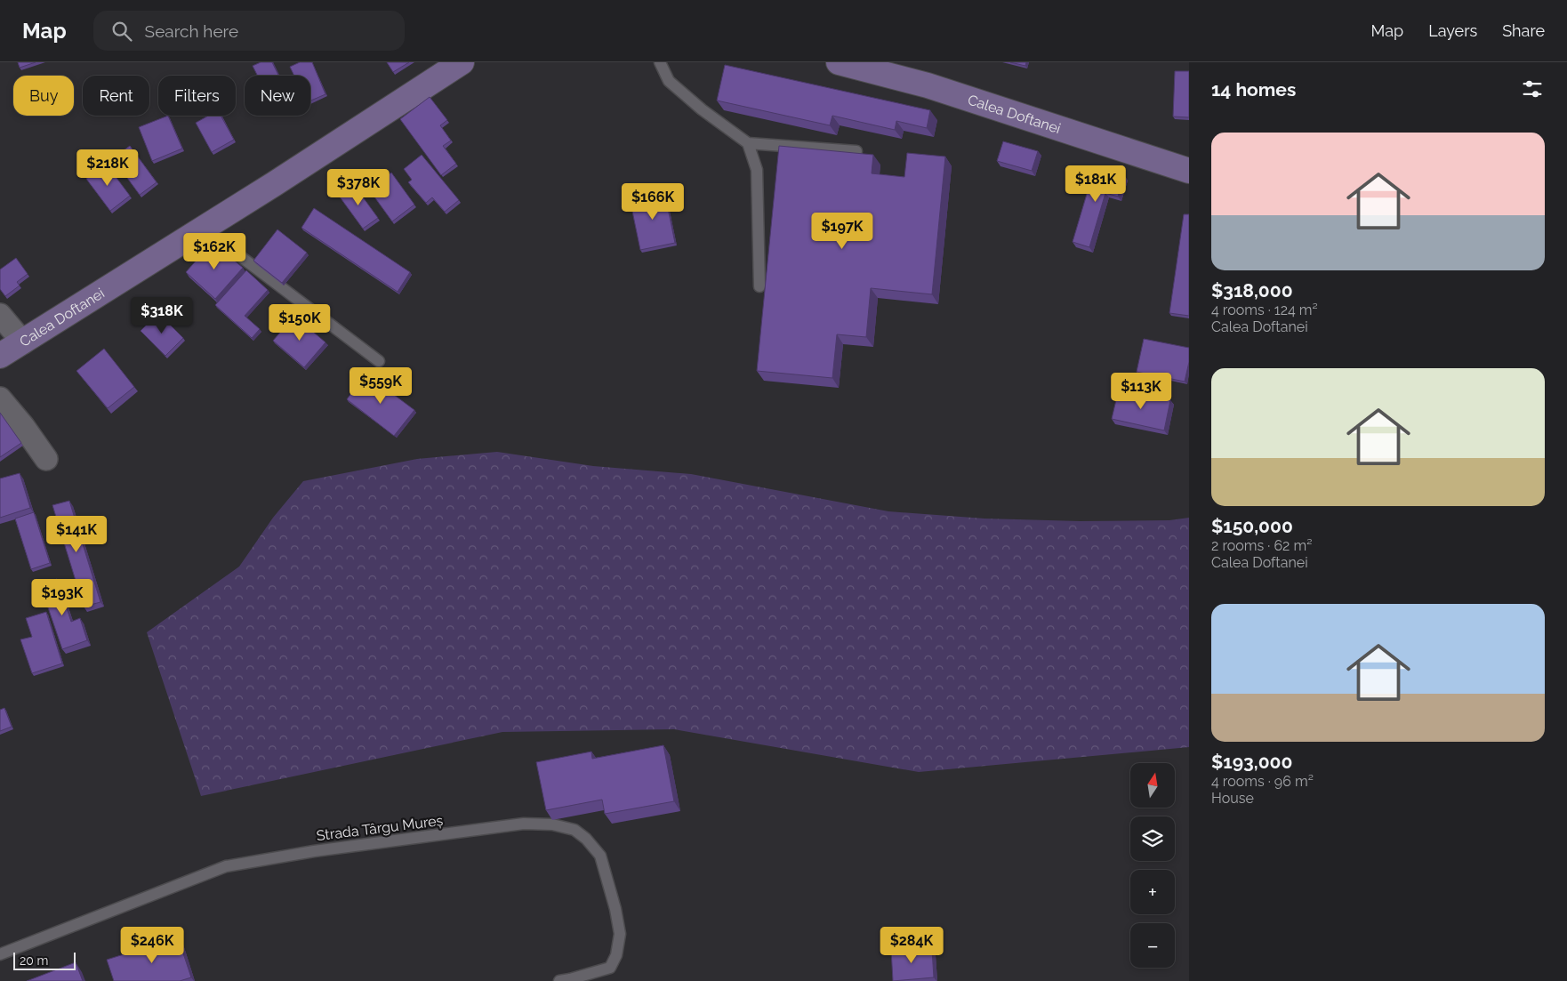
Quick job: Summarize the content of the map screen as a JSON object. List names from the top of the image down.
{
  "streets": {
    "main road": ["Calea Doftanei"],
    "lane": ["Strada Târgu Mureș"]
  },
  "scale_bar": "20 m",
  "north": "top",
  "page": {
    "header": "Map",
    "search": "Search here",
    "nav": ["Map", "Layers", "Share"],
    "heading": "14 homes",
    "chip": [
      "Buy",
      "Rent",
      "Filters",
      "New"
    ],
    "list": [
      {
        "name": "$318,000",
        "note": "4 rooms · 124 m² · Calea Doftanei"
      },
      {
        "name": "$150,000",
        "note": "2 rooms · 62 m² · Calea Doftanei"
      },
      {
        "name": "$193,000",
        "note": "4 rooms · 96 m² · House"
      }
    ],
    "price": [
      "$218K",
      "$181K",
      "$378K",
      "$166K",
      "$197K",
      "$162K",
      "$318K",
      "$150K",
      "$559K",
      "$113K",
      "$141K",
      "$193K",
      "$246K",
      "$284K"
    ],
    "map_buttons": ["+", "−"],
    "scale": "20 m"
  }
}
